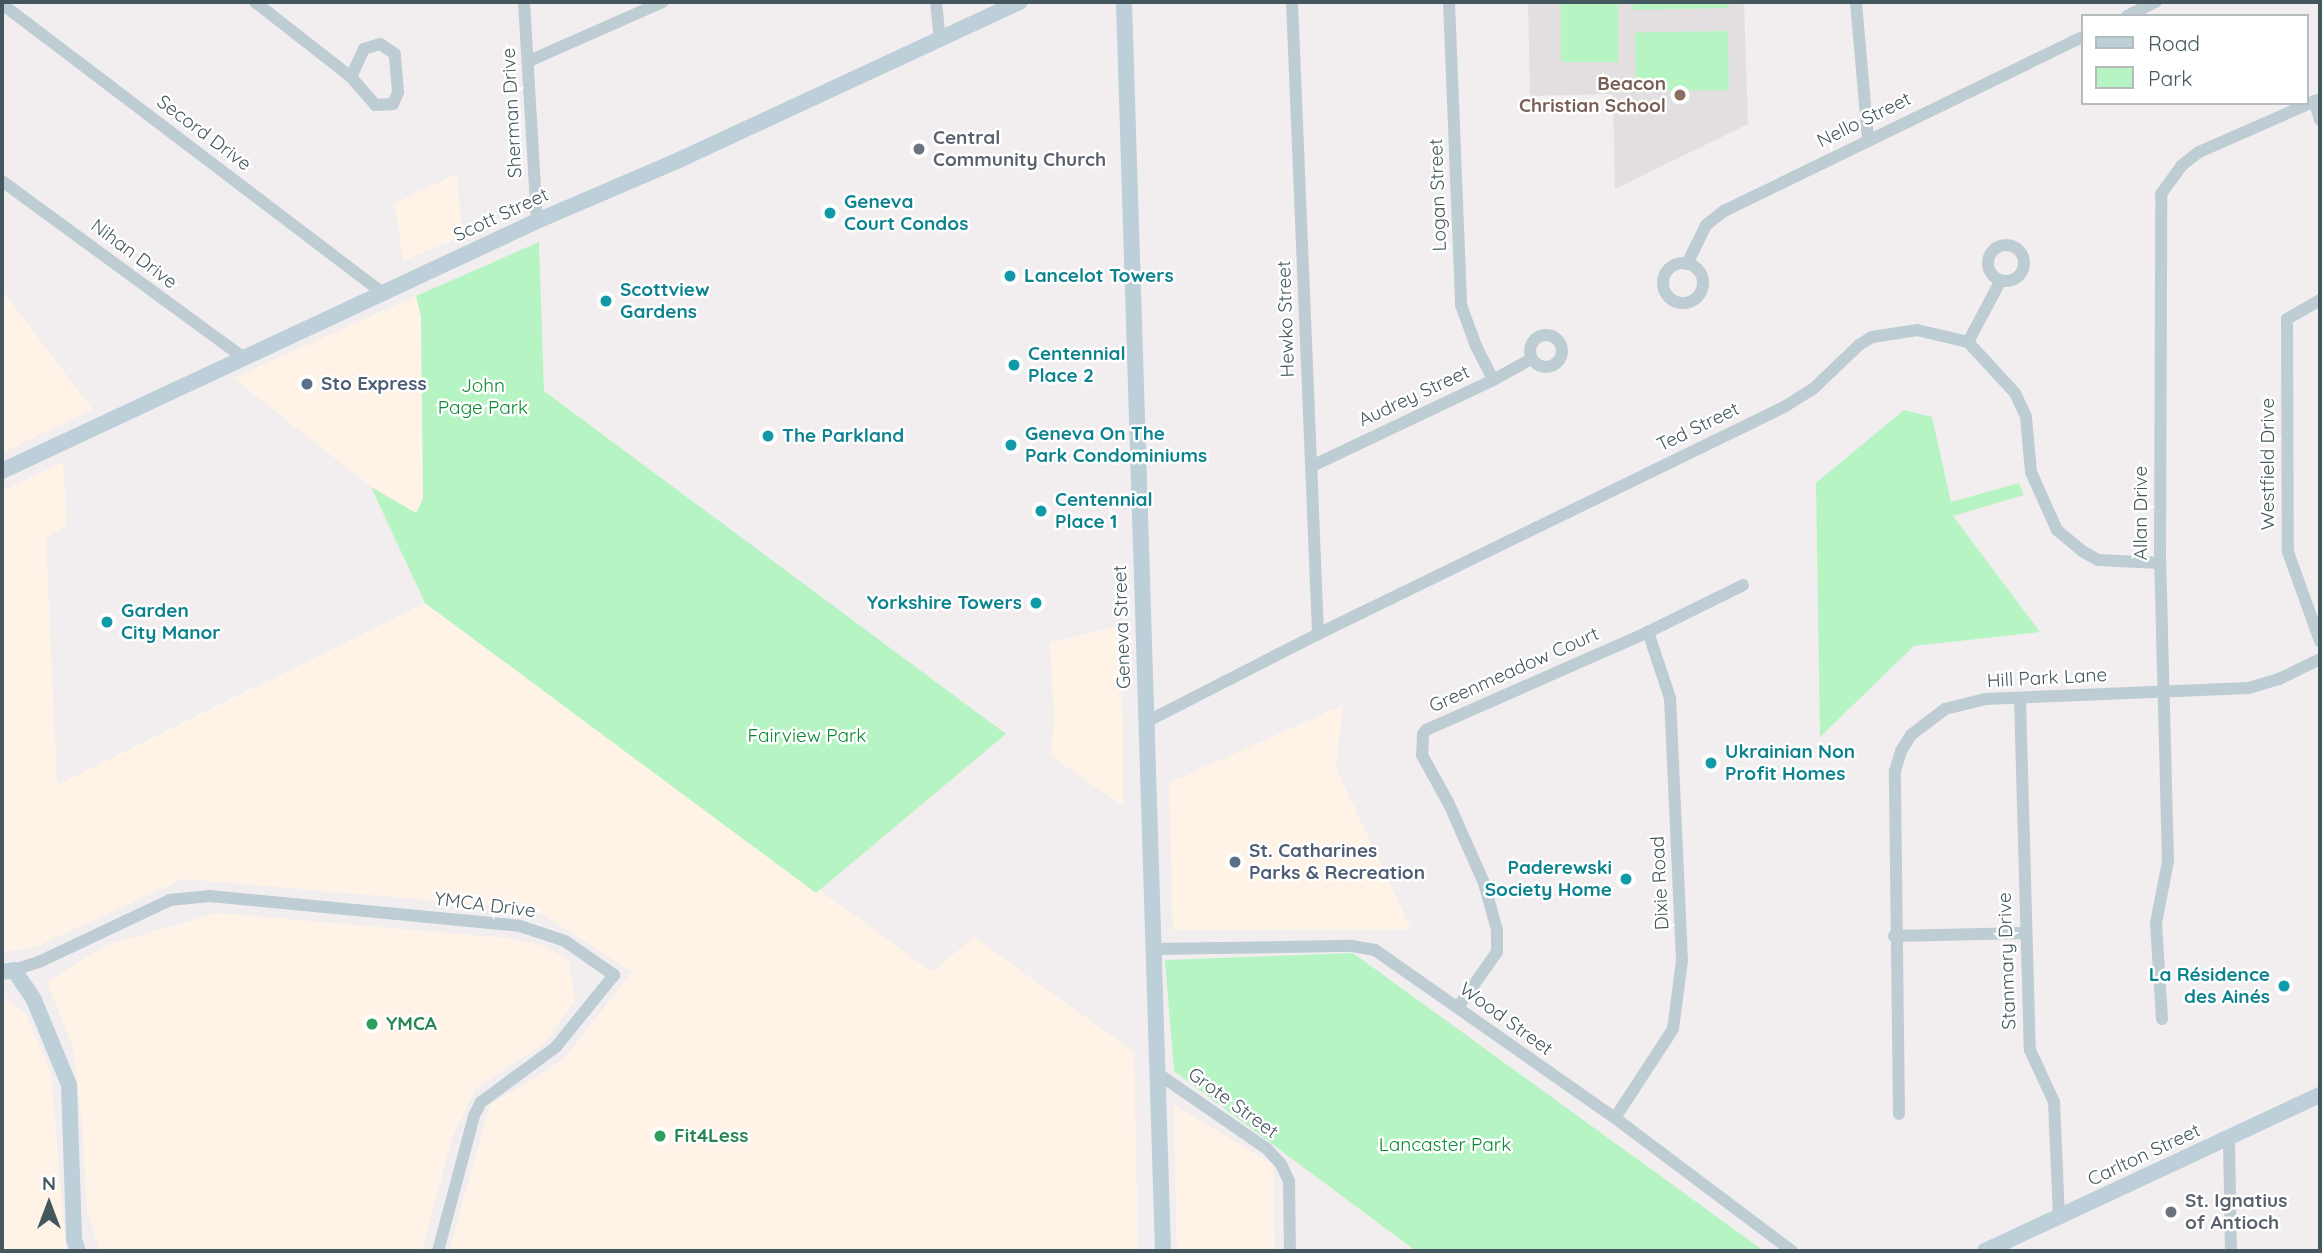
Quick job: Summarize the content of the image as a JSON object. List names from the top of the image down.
{
  "streets": {
    "main road": ["Scott Street", "Geneva Street", "Carlton Street"],
    "street": [
      "Sherman Drive",
      "Nello Street",
      "Secord Drive",
      "Logan Street",
      "Nihan Drive",
      "Hewko Street",
      "Audrey Street",
      "Ted Street",
      "Westfield Drive",
      "Allan Drive",
      "Greenmeadow Court",
      "Hill Park Lane",
      "Dixie Road",
      "YMCA Drive",
      "Stanmary Drive",
      "Wood Street",
      "Grote Street"
    ]
  },
  "crossings": [
    ["Sherman Drive", "Scott Street"],
    ["Secord Drive", "Scott Street"],
    ["Logan Street", "Audrey Street"],
    ["Scott Street", "Nihan Drive"],
    ["Hewko Street", "Audrey Street"],
    ["Hewko Street", "Ted Street"],
    ["Ted Street", "Geneva Street"],
    ["Allan Drive", "Hill Park Lane"],
    ["Geneva Street", "Wood Street"],
    ["Geneva Street", "Grote Street"],
    ["Greenmeadow Court", "Dixie Road"],
    ["Greenmeadow Court", "Wood Street"],
    ["Hill Park Lane", "Stanmary Drive"],
    ["Dixie Road", "Wood Street"],
    ["Stanmary Drive", "Carlton Street"]
  ],
  "parks": ["John Page Park", "Fairview Park", "Lancaster Park"],
  "places": [
    "Beacon Christian School",
    "Central Community Church",
    "Geneva Court Condos",
    "Lancelot Towers",
    "Scottview Gardens",
    "Centennial Place 2",
    "Sto Express",
    "The Parkland",
    "Geneva On The Park Condominiums",
    "Centennial Place 1",
    "Yorkshire Towers",
    "Garden City Manor",
    "Ukrainian Non Profit Homes",
    "St. Catharines Parks & Recreation",
    "Paderewski Society Home",
    "La Résidence des Ainés",
    "YMCA",
    "Fit4Less",
    "St. Ignatius of Antioch"
  ],
  "legend": ["Road", "Park"],
  "north": "top"
}
